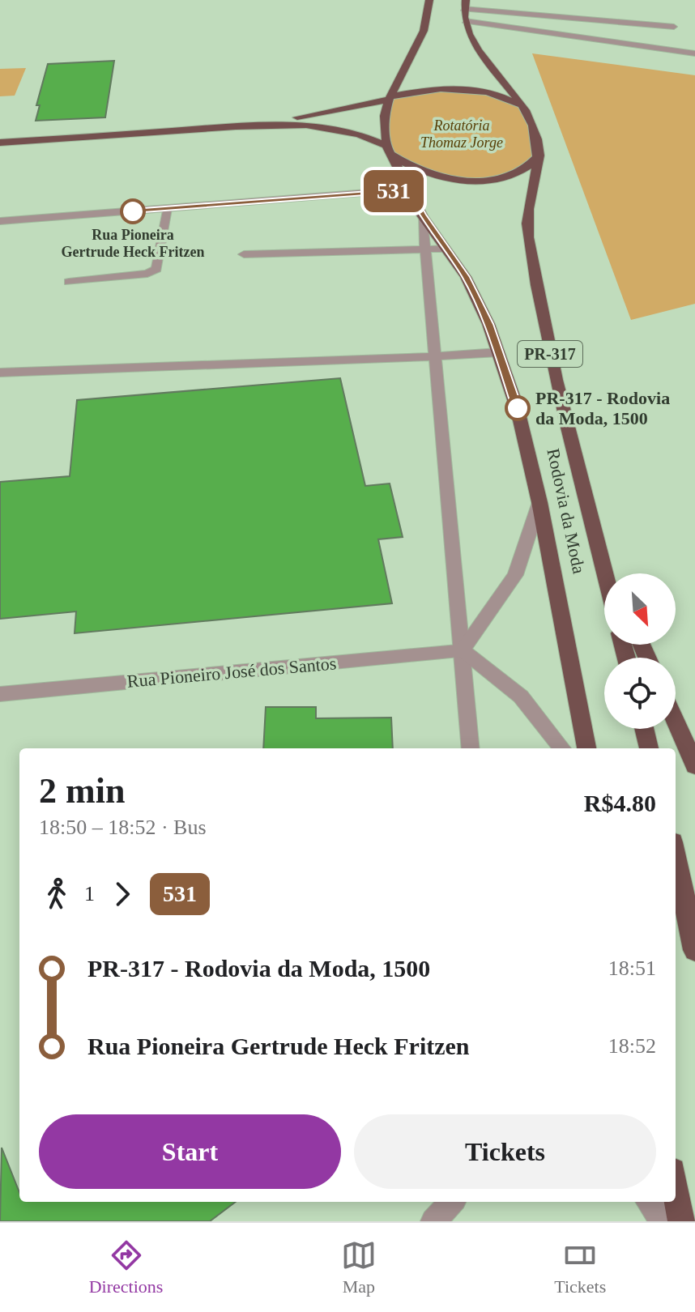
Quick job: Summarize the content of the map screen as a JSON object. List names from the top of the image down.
{
  "streets": {
    "highway": ["PR-317", "Rodovia da Moda"],
    "street": ["Rua Pioneiro José dos Santos"]
  },
  "crossings": [
    ["PR-317", "Rodovia da Moda"]
  ],
  "parks": ["Rotatória Thomaz Jorge"],
  "places": ["Rua Pioneira Gertrude Heck Fritzen", "PR-317 - Rodovia da Moda, 1500"],
  "lines": ["bus line 531"],
  "north": "bottom right",
  "page": {
    "on_map": "531",
    "heading": ["2 min", "18:50 – 18:52 · Bus", "R$4.80"],
    "legs": ["1", "531"],
    "list": [
      {
        "name": "PR-317 - Rodovia da Moda, 1500",
        "value": "18:51"
      },
      {
        "name": "Rua Pioneira Gertrude Heck Fritzen",
        "value": "18:52"
      }
    ],
    "buttons": ["Start", "Tickets"],
    "tabs": ["Directions", "Map", "Tickets"]
  }
}
